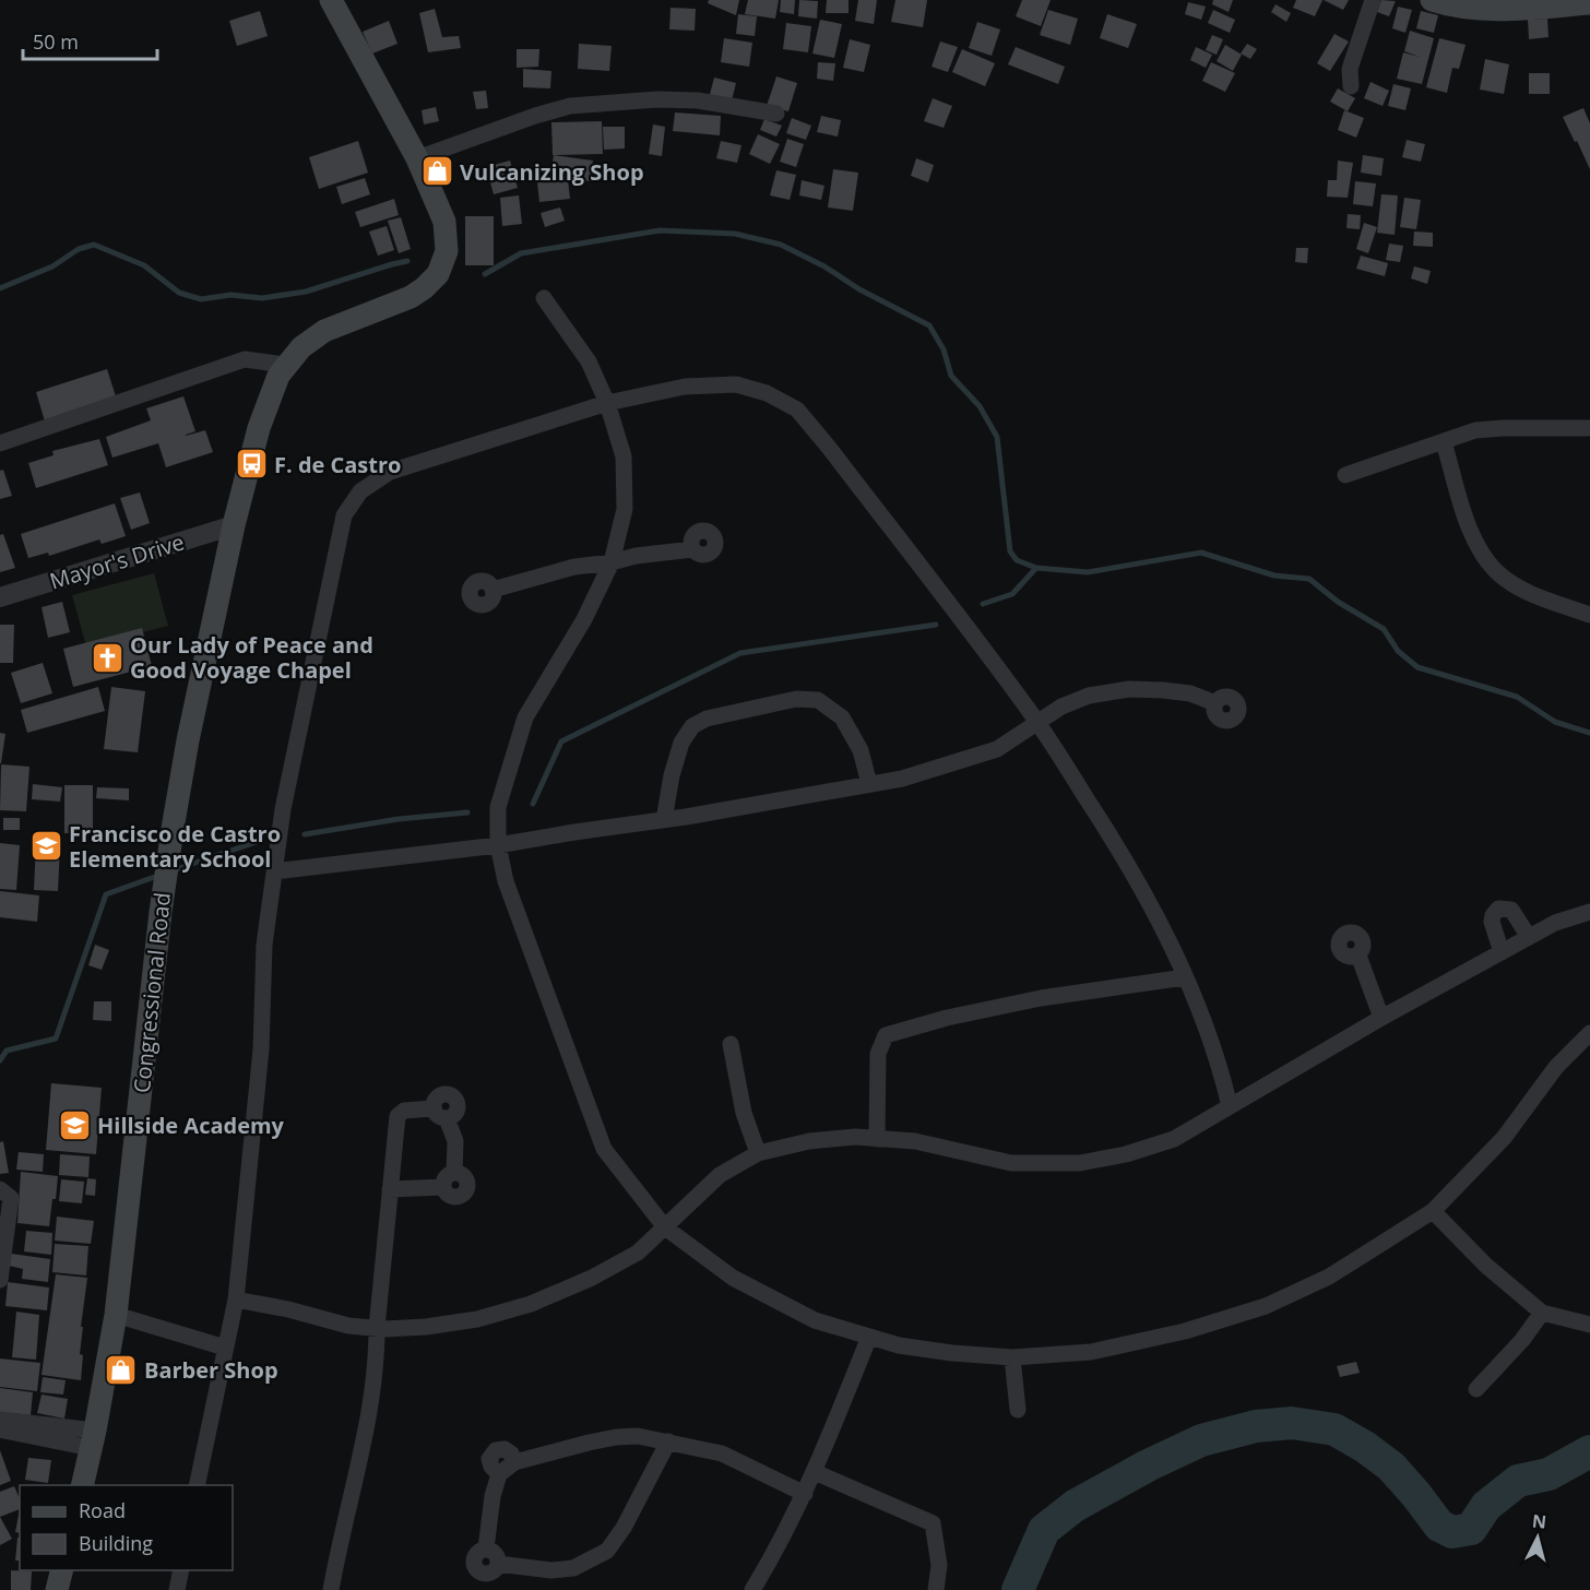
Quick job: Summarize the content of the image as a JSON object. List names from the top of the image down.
{
  "streets": {
    "main road": ["Congressional Road"],
    "street": ["Mayor's Drive"]
  },
  "crossings": [
    ["Mayor's Drive", "Congressional Road"]
  ],
  "places": {
    "shop": ["Vulcanizing Shop", "Barber Shop"],
    "bus stop": ["F. de Castro"],
    "church": ["Our Lady of Peace and Good Voyage Chapel"],
    "school or university": ["Francisco de Castro Elementary School", "Hillside Academy"]
  },
  "legend": ["Road", "Building"],
  "scale_bar": "50 m",
  "north": "top"
}
